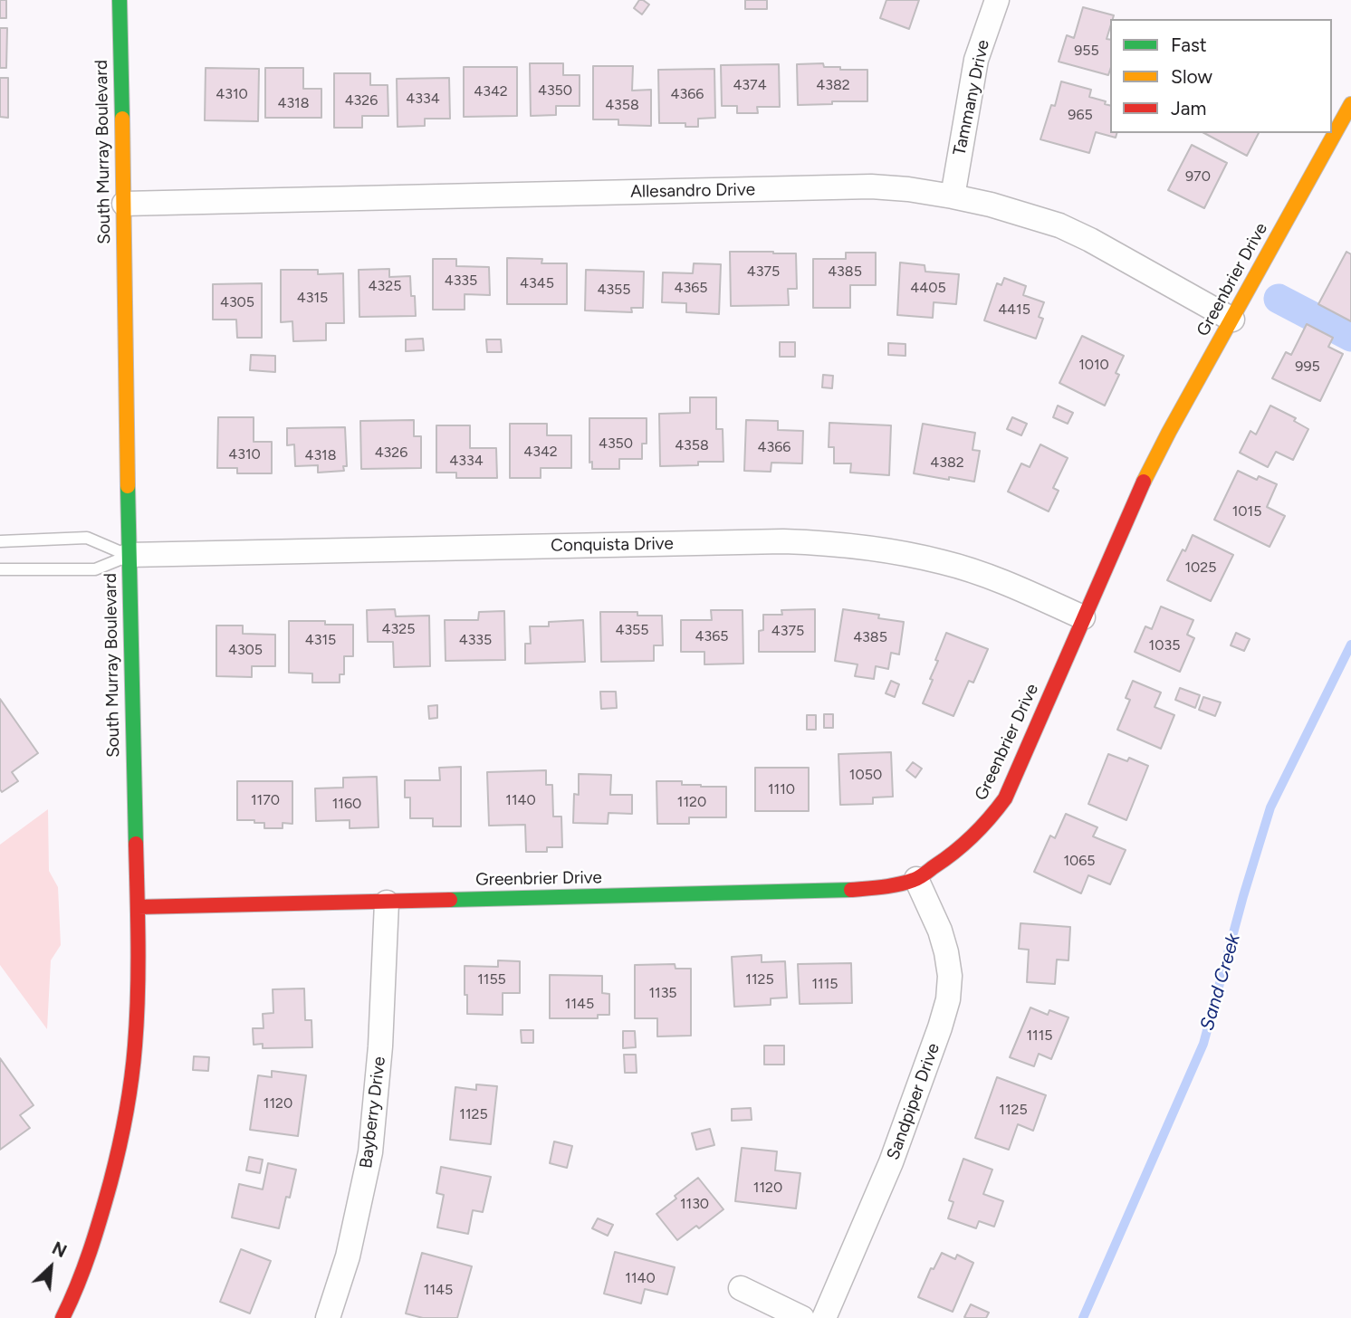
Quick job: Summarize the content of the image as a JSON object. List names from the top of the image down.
{
  "streets": {
    "street": [
      "Tammany Drive",
      "South Murray Boulevard",
      "Allesandro Drive",
      "Greenbrier Drive",
      "Conquista Drive",
      "Sandpiper Drive",
      "Bayberry Drive"
    ]
  },
  "crossings": [
    ["Tammany Drive", "Allesandro Drive"],
    ["South Murray Boulevard", "Allesandro Drive"],
    ["South Murray Boulevard", "Greenbrier Drive"],
    ["South Murray Boulevard", "Conquista Drive"],
    ["Allesandro Drive", "Greenbrier Drive"],
    ["Greenbrier Drive", "Conquista Drive"],
    ["Greenbrier Drive", "Sandpiper Drive"],
    ["Greenbrier Drive", "Bayberry Drive"]
  ],
  "water": ["Sand Creek"],
  "house_numbers": [
    "955",
    "4374",
    "4382",
    "4350",
    "4342",
    "4310",
    "4366",
    "4334",
    "4326",
    "4318",
    "4358",
    "965",
    "970",
    "4375",
    "4385",
    "4335",
    "4345",
    "4325",
    "4365",
    "4405",
    "4355",
    "4315",
    "4305",
    "4415",
    "1010",
    "995",
    "4350",
    "4358",
    "4366",
    "4342",
    "4326",
    "4310",
    "4318",
    "4334",
    "4382",
    "1015",
    "1025",
    "4325",
    "4355",
    "4375",
    "4365",
    "4385",
    "4315",
    "4335",
    "1035",
    "4305",
    "1050",
    "1110",
    "1170",
    "1140",
    "1120",
    "1160",
    "1065",
    "1155",
    "1125",
    "1115",
    "1135",
    "1145",
    "1115",
    "1120",
    "1125",
    "1125",
    "1120",
    "1130",
    "1140",
    "1145"
  ],
  "legend": ["Fast", "Slow", "Jam"],
  "north": "top right"
}
